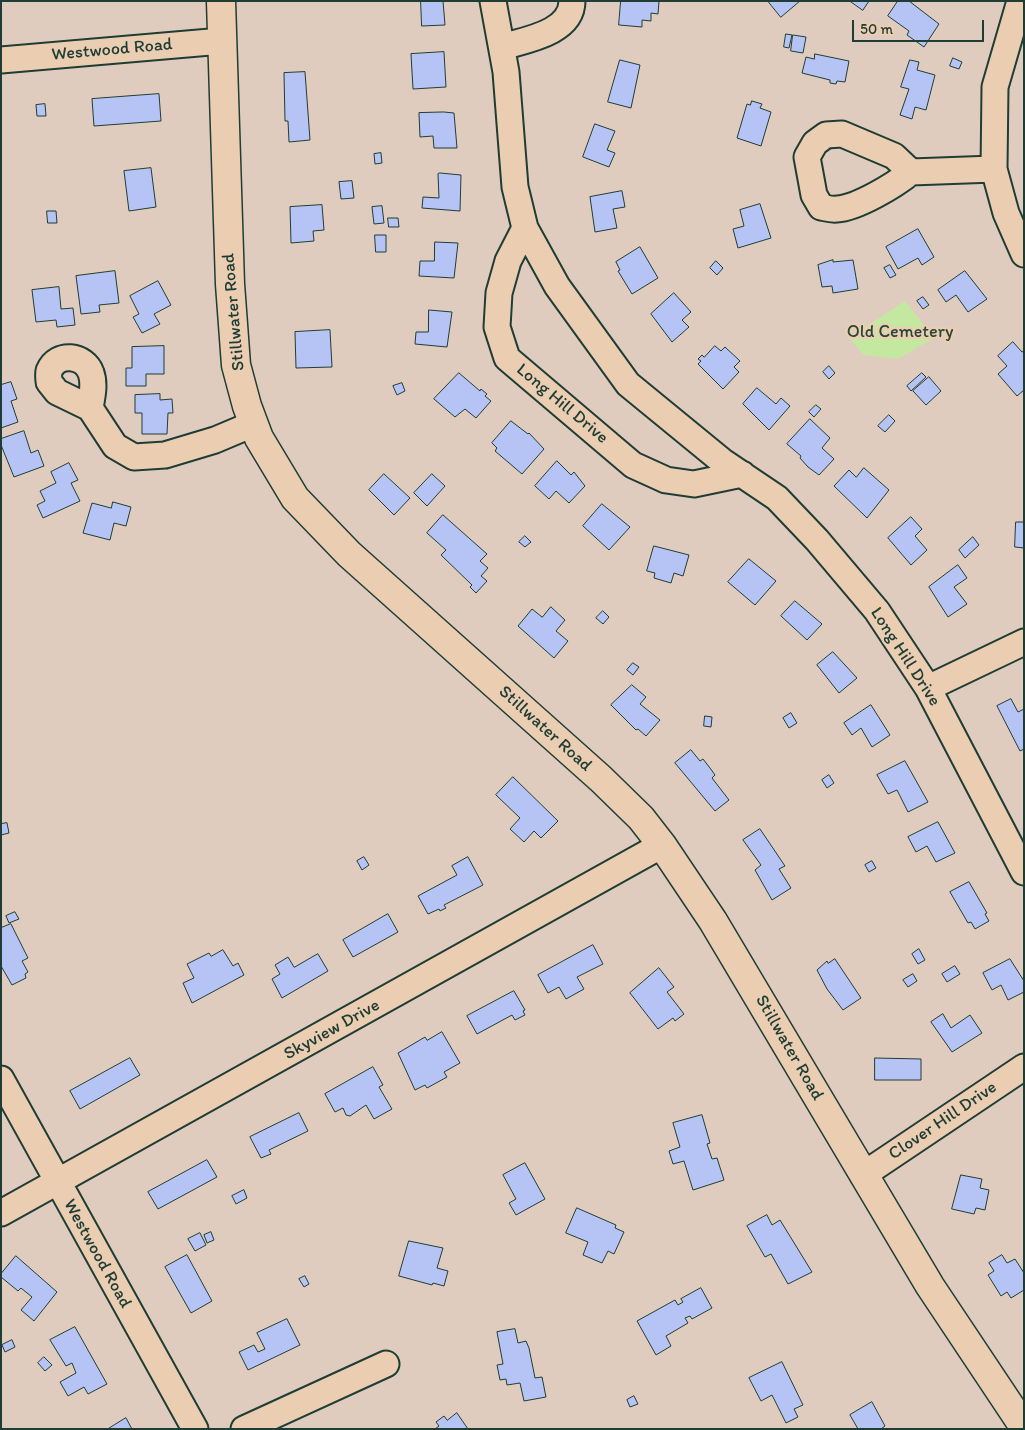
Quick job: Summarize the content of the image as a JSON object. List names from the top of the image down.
{
  "streets": {
    "main road": ["Stillwater Road"],
    "street": [
      "Westwood Road",
      "Long Hill Drive",
      "Skyview Drive",
      "Clover Hill Drive"
    ]
  },
  "crossings": [
    ["Westwood Road", "Stillwater Road"],
    ["Westwood Road", "Skyview Drive"],
    ["Stillwater Road", "Skyview Drive"],
    ["Stillwater Road", "Clover Hill Drive"]
  ],
  "parks": ["Old Cemetery"],
  "scale_bar": "50 m"
}
